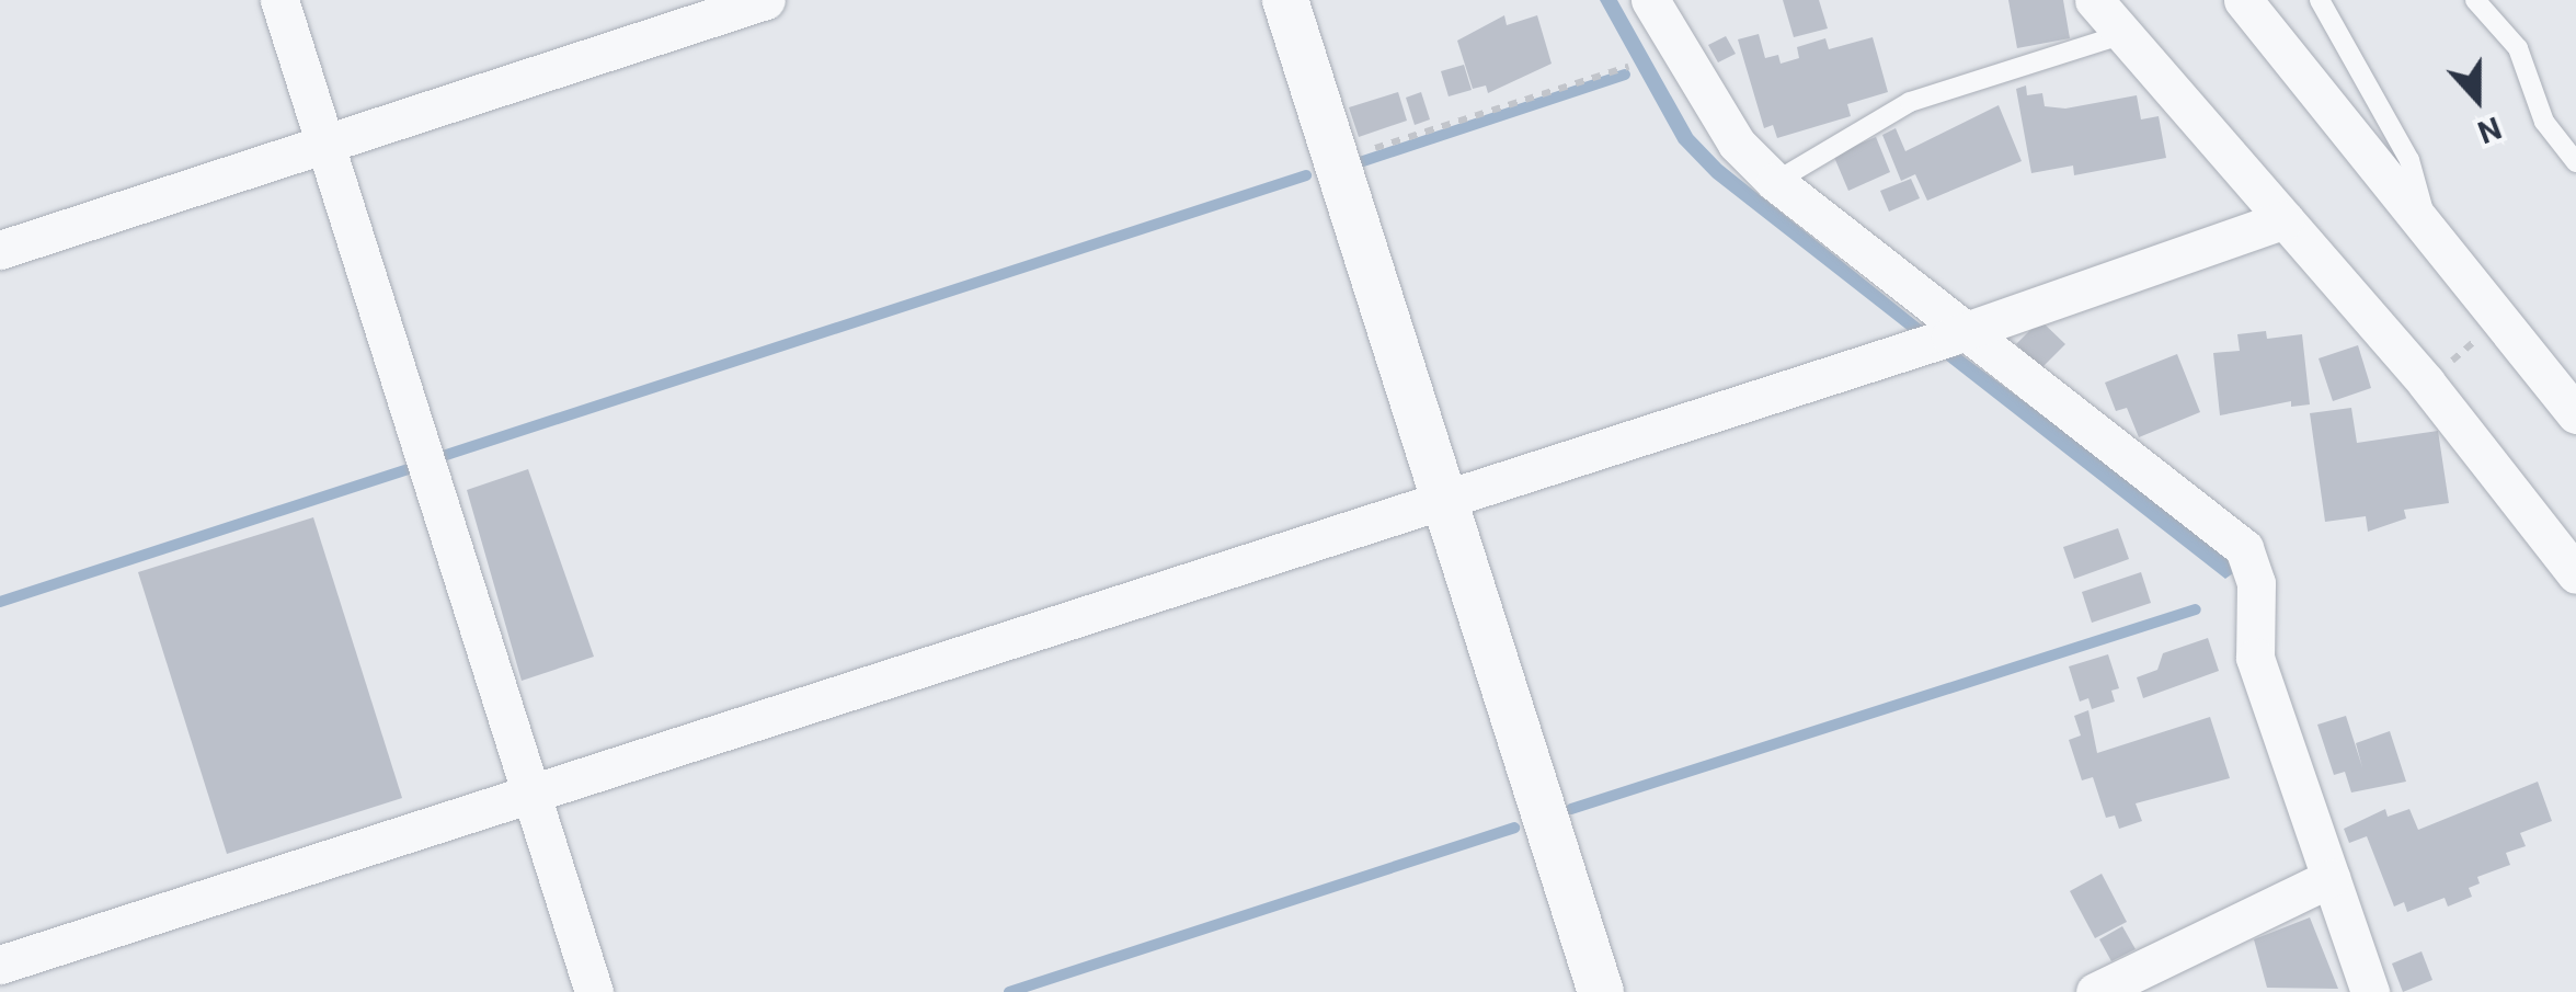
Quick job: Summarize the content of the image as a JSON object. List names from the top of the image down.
{
  "north": "bottom"
}
